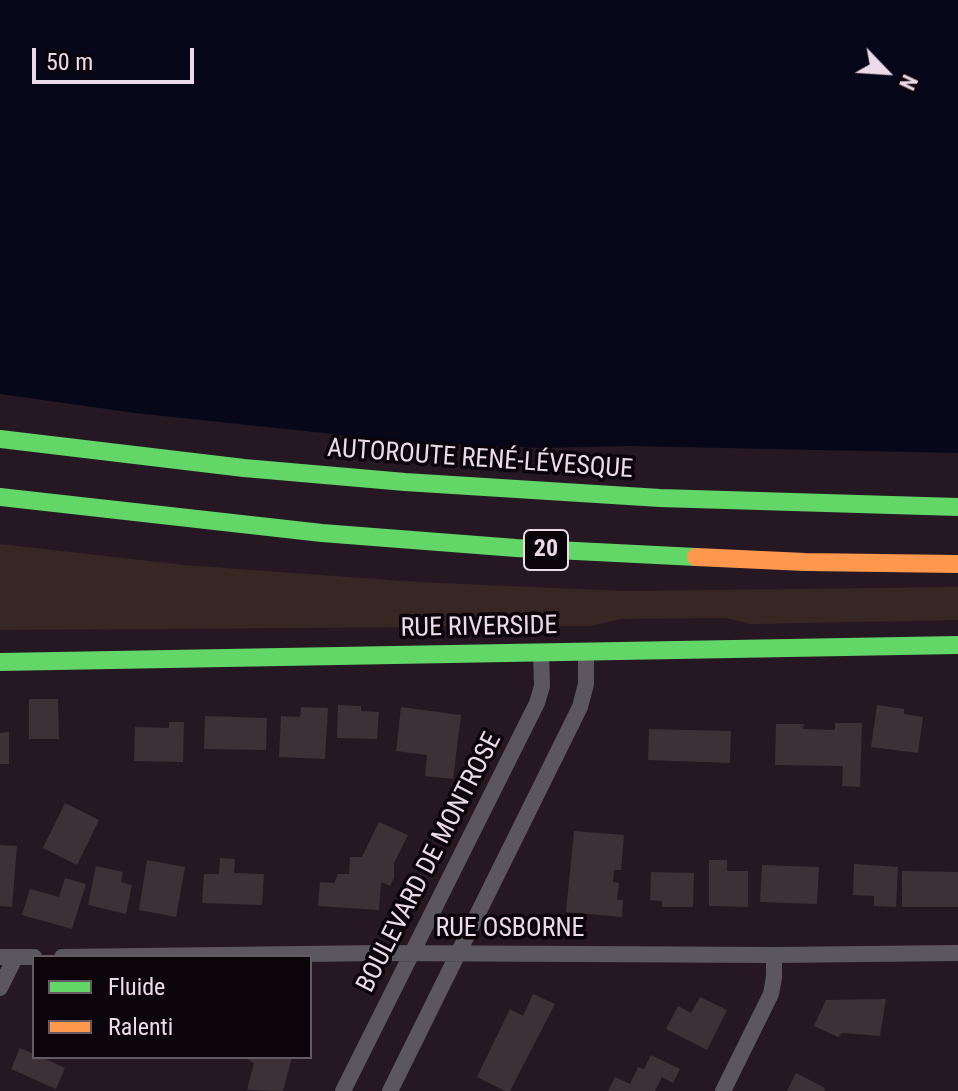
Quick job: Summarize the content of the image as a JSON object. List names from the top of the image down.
{
  "streets": {
    "main road": ["AUTOROUTE RENÉ-LÉVESQUE", "20", "RUE RIVERSIDE"],
    "street": ["BOULEVARD DE MONTROSE", "RUE OSBORNE"]
  },
  "crossings": [
    ["RUE RIVERSIDE", "BOULEVARD DE MONTROSE"],
    ["BOULEVARD DE MONTROSE", "RUE OSBORNE"]
  ],
  "legend": ["Fluide", "Ralenti"],
  "scale_bar": "50 m",
  "north": "bottom right"
}
